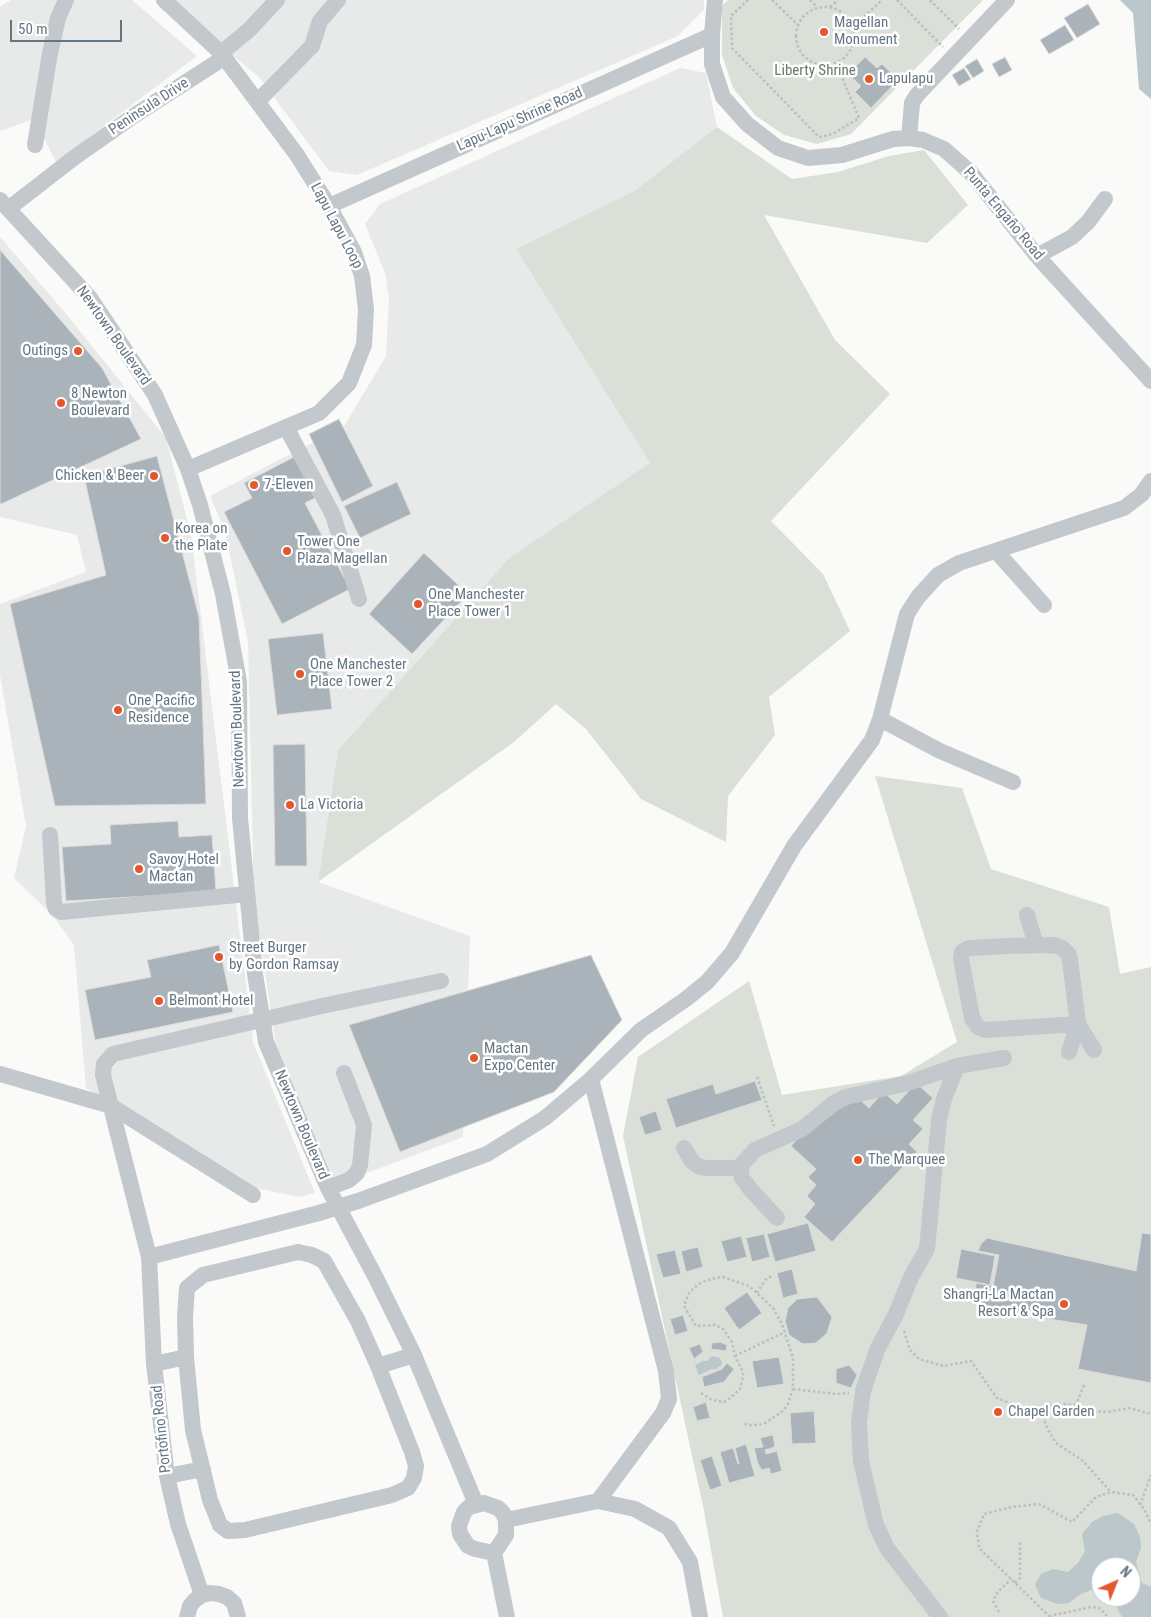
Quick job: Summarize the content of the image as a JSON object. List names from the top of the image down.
{
  "streets": {
    "street": [
      "Peninsula Drive",
      "Lapu-Lapu Shrine Road",
      "Punta Engaño Road",
      "Lapu Lapu Loop",
      "Newtown Boulevard",
      "Portofino Road"
    ]
  },
  "crossings": [
    ["Peninsula Drive", "Lapu Lapu Loop"],
    ["Peninsula Drive", "Newtown Boulevard"],
    ["Lapu-Lapu Shrine Road", "Punta Engaño Road"],
    ["Lapu-Lapu Shrine Road", "Lapu Lapu Loop"],
    ["Lapu Lapu Loop", "Newtown Boulevard"],
    ["Newtown Boulevard", "Portofino Road"]
  ],
  "parks": ["Liberty Shrine"],
  "places": [
    "Magellan Monument",
    "Lapulapu",
    "Outings",
    "8 Newton Boulevard",
    "Chicken & Beer",
    "7-Eleven",
    "Korea on the Plate",
    "Tower One Plaza Magellan",
    "One Manchester Place Tower 1",
    "One Manchester Place Tower 2",
    "One Pacific Residence",
    "La Victoria",
    "Savoy Hotel Mactan",
    "Street Burger by Gordon Ramsay",
    "Belmont Hotel",
    "Mactan Expo Center",
    "The Marquee",
    "Shangri-La Mactan Resort & Spa",
    "Chapel Garden"
  ],
  "scale_bar": "50 m",
  "north": "top right"
}
